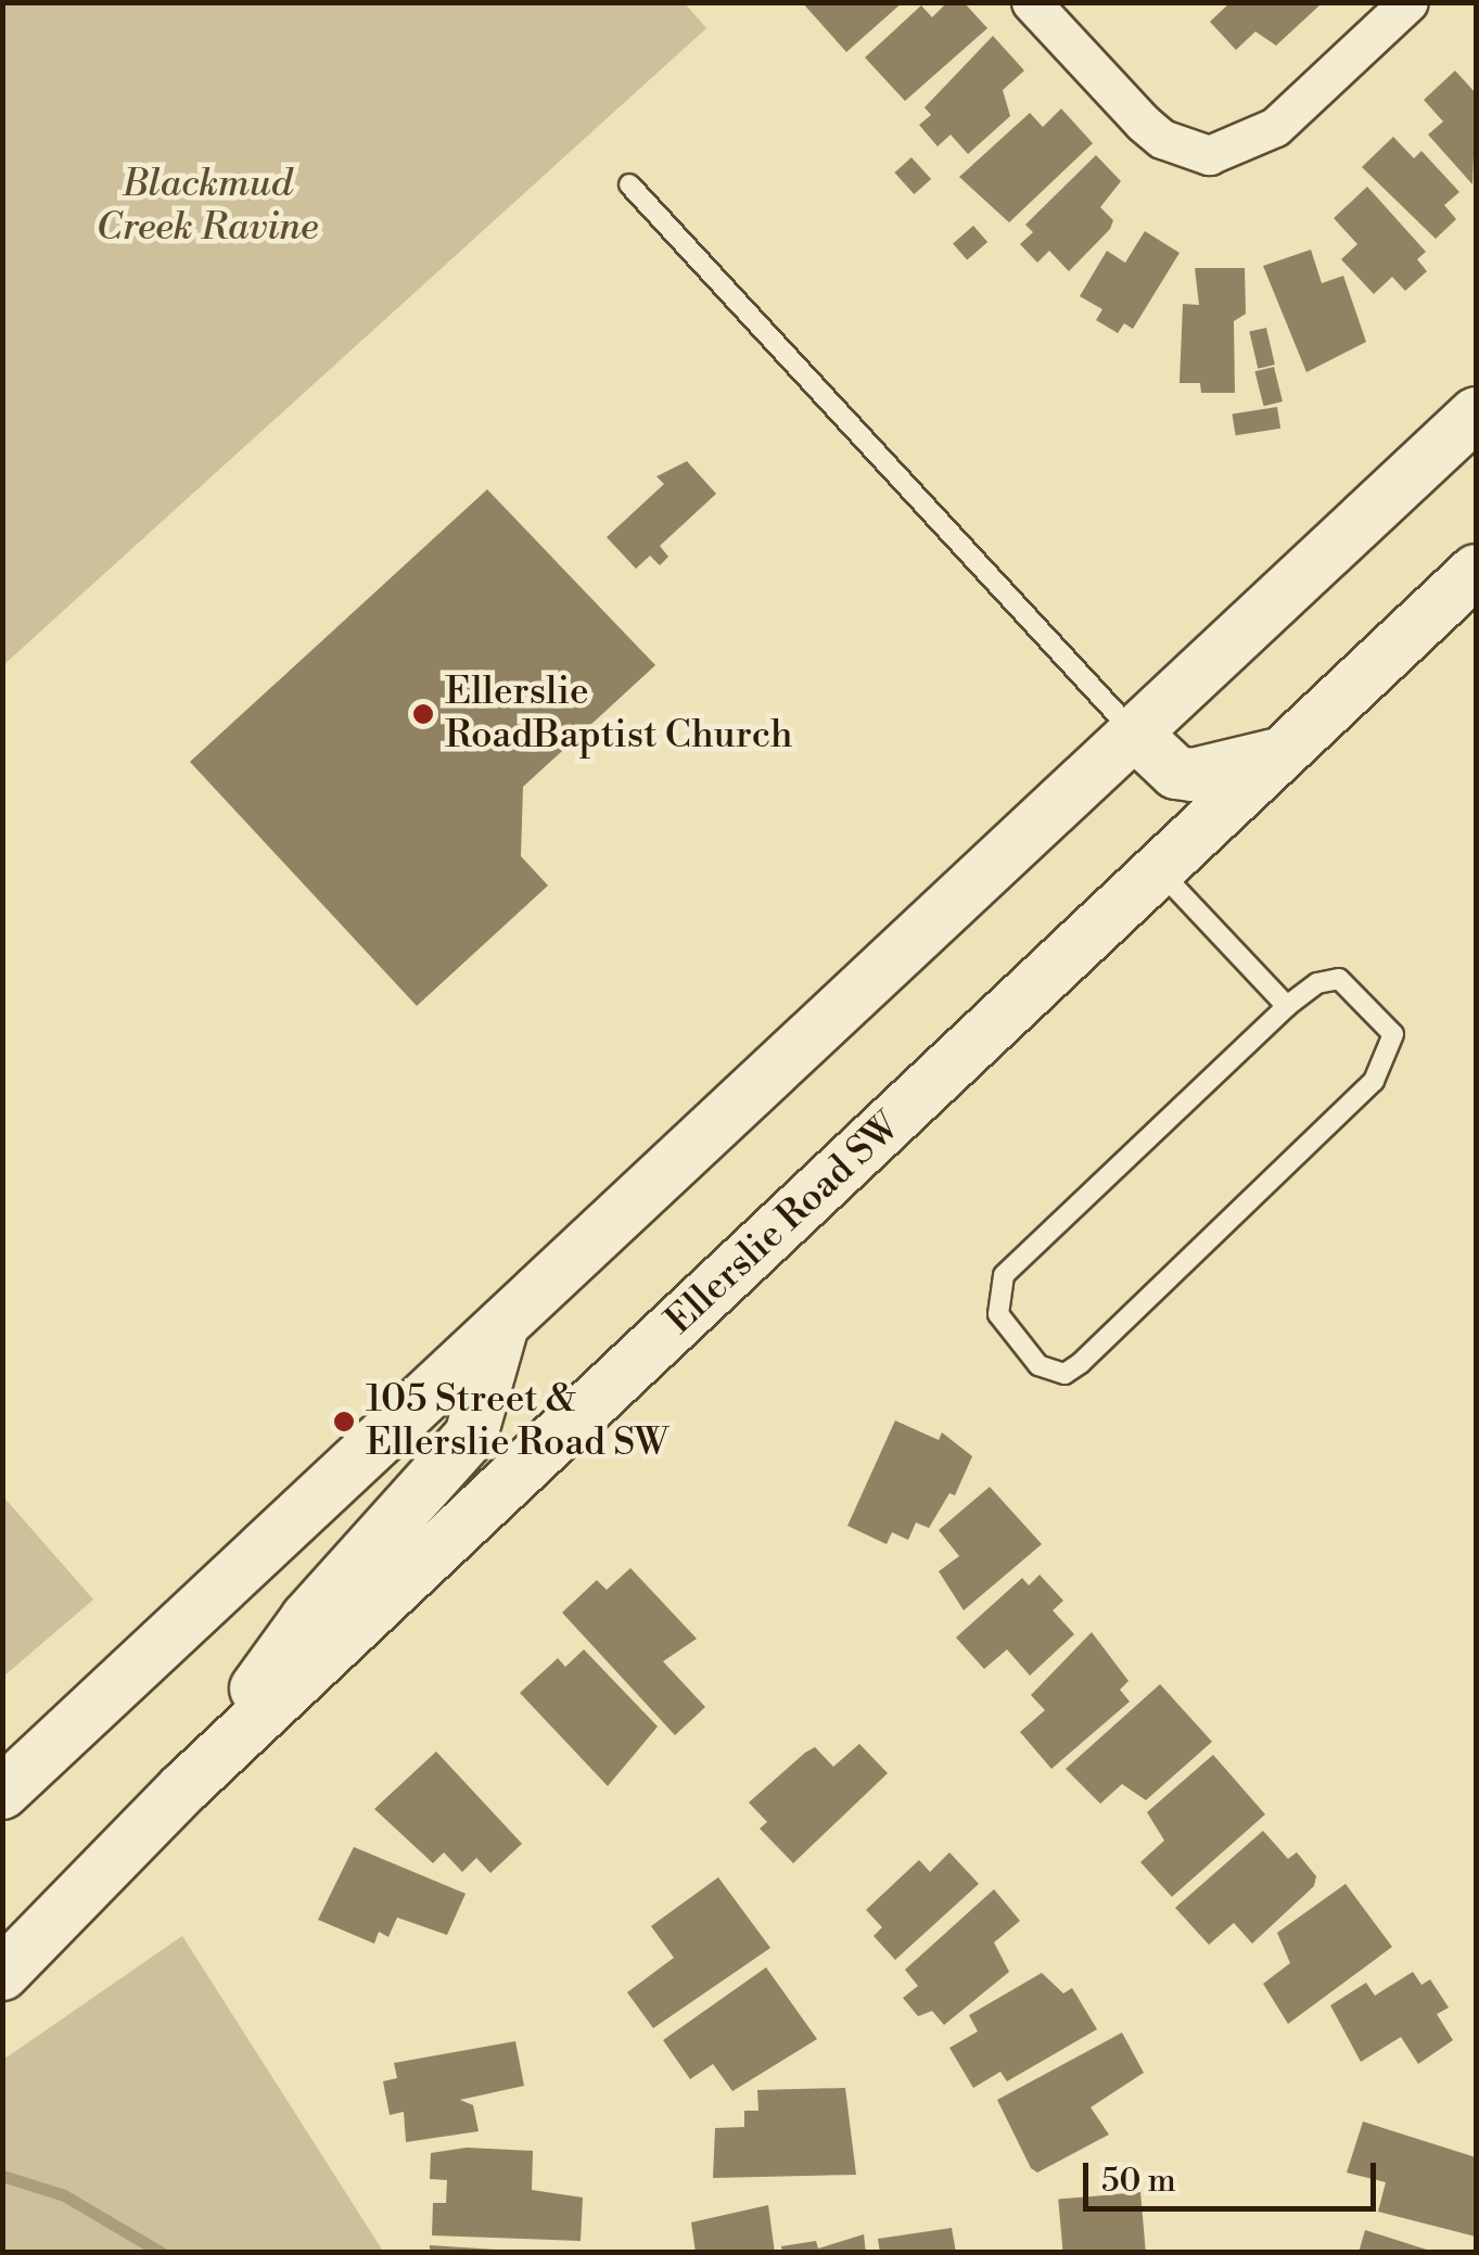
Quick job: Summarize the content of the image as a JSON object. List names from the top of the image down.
{
  "streets": {
    "main road": ["Ellerslie Road SW"]
  },
  "parks": ["Blackmud Creek Ravine"],
  "places": ["Ellerslie RoadBaptist Church", "105 Street & Ellerslie Road SW"],
  "scale_bar": "50 m"
}
